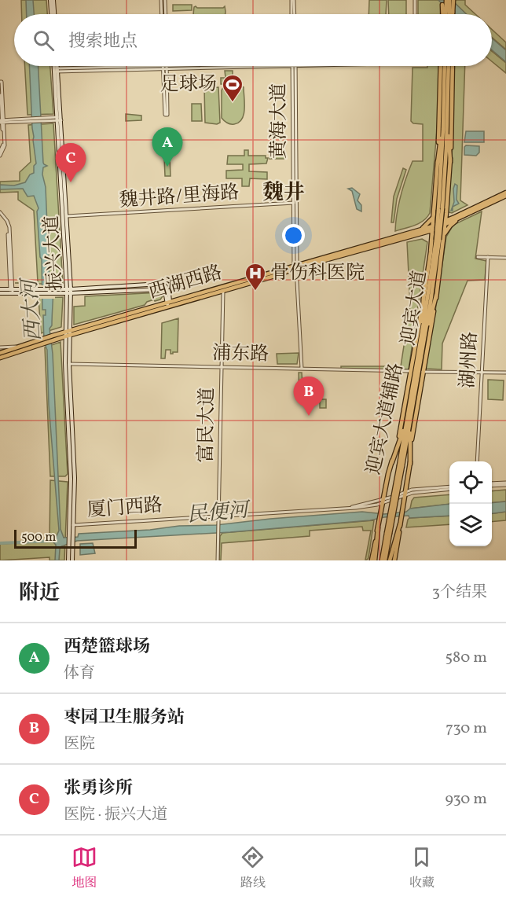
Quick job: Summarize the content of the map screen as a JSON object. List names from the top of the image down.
{
  "streets": {
    "main road": [
      "振兴大道",
      "西湖西路",
      "迎宾大道",
      "迎宾大道辅路"
    ],
    "street": [
      "黄海大道",
      "魏井路/里海路",
      "浦东路",
      "湖州路",
      "富民大道",
      "厦门西路"
    ]
  },
  "crossings": [
    ["黄海大道", "魏井路/里海路"],
    ["黄海大道", "西湖西路"],
    ["魏井路/里海路", "振兴大道"],
    ["振兴大道", "西湖西路"],
    ["振兴大道", "浦东路"],
    ["振兴大道", "厦门西路"],
    ["西湖西路", "迎宾大道辅路"],
    ["西湖西路", "富民大道"],
    ["迎宾大道", "迎宾大道辅路"],
    ["浦东路", "迎宾大道辅路"],
    ["浦东路", "富民大道"],
    ["迎宾大道辅路", "厦门西路"],
    ["富民大道", "厦门西路"]
  ],
  "districts": ["魏井"],
  "water": ["西大河", "民便河"],
  "places": {
    "sports": ["足球场"],
    "hospital": ["骨伤科医院"]
  },
  "scale_bar": "500 m",
  "page": {
    "search": "搜索地点",
    "pins": ["A", "C", "B"],
    "scale": "500 m",
    "heading": ["附近", "3个结果"],
    "list": [
      {
        "mark": "A",
        "name": "西楚篮球场",
        "note": "体育",
        "value": "580 m"
      },
      {
        "mark": "B",
        "name": "枣园卫生服务站",
        "note": "医院",
        "value": "730 m"
      },
      {
        "mark": "C",
        "name": "张勇诊所",
        "note": "医院 · 振兴大道",
        "value": "930 m"
      }
    ],
    "nav": ["地图", "路线", "收藏"]
  }
}
